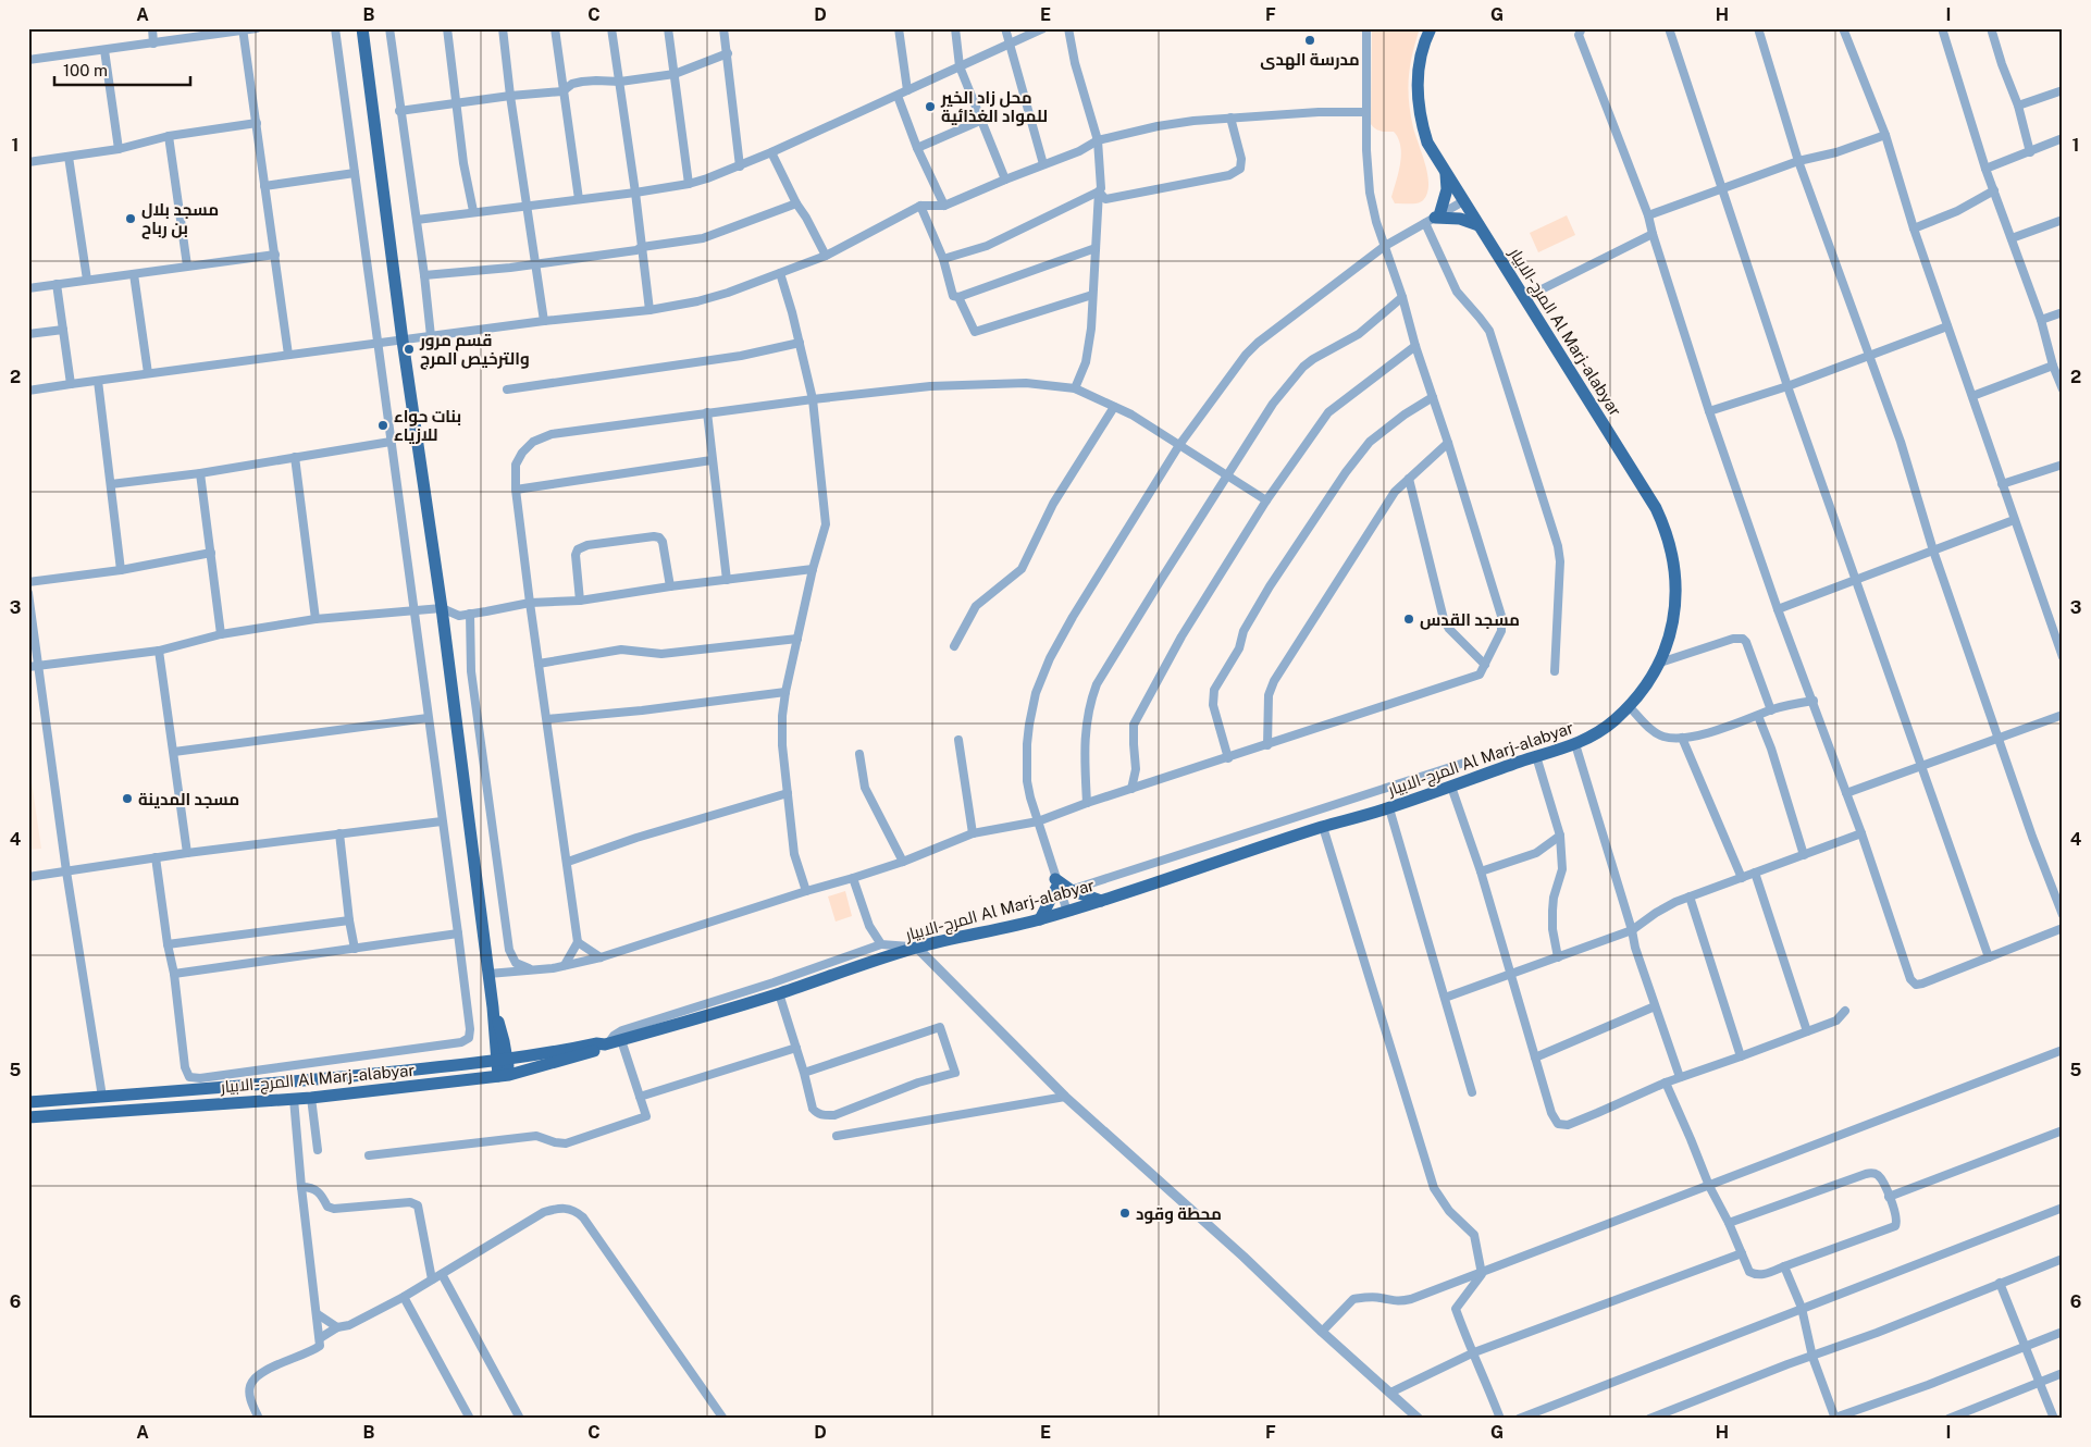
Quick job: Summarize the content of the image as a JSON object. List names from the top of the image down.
{
  "streets": {
    "main road": ["المرج-الابيار Al Marj-alabyar"]
  },
  "places": [
    "مدرسة الهدى",
    "محل زاد الخير للمواد الغذائية",
    "مسجد بلال بن رباح",
    "قسم مرور والترخيص المرج",
    "بنات حواء للازياء",
    "مسجد القدس",
    "مسجد المدينة",
    "محطة وقود"
  ],
  "scale_bar": "100 m",
  "grid": {
    "columns": [
      "A",
      "B",
      "C",
      "D",
      "E",
      "F",
      "G",
      "H",
      "I"
    ],
    "rows": [
      "1",
      "2",
      "3",
      "4",
      "5",
      "6"
    ]
  }
}
